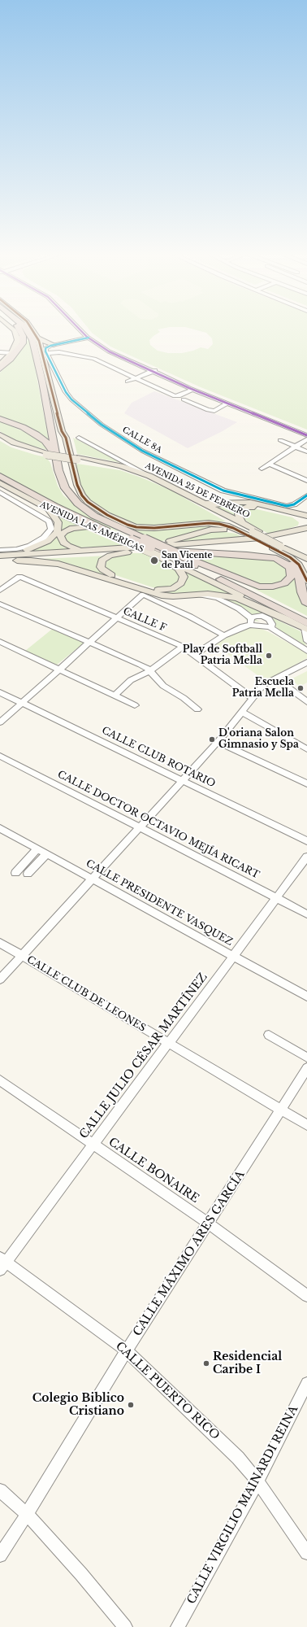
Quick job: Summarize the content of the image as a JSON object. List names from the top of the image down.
{
  "streets": {
    "main road": ["AVENIDA 25 DE FEBRERO", "AVENIDA LAS AMÉRICAS"],
    "street": [
      "CALLE 8A",
      "CALLE F",
      "CALLE CLUB ROTARIO",
      "CALLE DOCTOR OCTAVIO MEJÍA RICART",
      "CALLE PRESIDENTE VASQUEZ",
      "CALLE CLUB DE LEONES",
      "CALLE JULIO CÉSAR MARTÍNEZ",
      "CALLE BONAIRE",
      "CALLE MÁXIMO ARES GARCÍA",
      "CALLE PUERTO RICO",
      "CALLE VIRGILIO MAINARDI REINA"
    ]
  },
  "crossings": [
    ["CALLE 8A", "AVENIDA LAS AMÉRICAS"],
    ["AVENIDA 25 DE FEBRERO", "AVENIDA LAS AMÉRICAS"],
    ["CALLE DOCTOR OCTAVIO MEJÍA RICART", "CALLE JULIO CÉSAR MARTÍNEZ"],
    ["CALLE PRESIDENTE VASQUEZ", "CALLE JULIO CÉSAR MARTÍNEZ"],
    ["CALLE CLUB DE LEONES", "CALLE JULIO CÉSAR MARTÍNEZ"],
    ["CALLE CLUB DE LEONES", "CALLE MÁXIMO ARES GARCÍA"],
    ["CALLE JULIO CÉSAR MARTÍNEZ", "CALLE BONAIRE"],
    ["CALLE JULIO CÉSAR MARTÍNEZ", "CALLE PUERTO RICO"],
    ["CALLE BONAIRE", "CALLE MÁXIMO ARES GARCÍA"],
    ["CALLE MÁXIMO ARES GARCÍA", "CALLE PUERTO RICO"],
    ["CALLE PUERTO RICO", "CALLE VIRGILIO MAINARDI REINA"]
  ],
  "places": [
    "San Vicente de Paúl",
    "Play de Softball Patria Mella",
    "Escuela Patria Mella",
    "D'oriana Salon Gimnasio y Spa",
    "Residencial Caribe I",
    "Colegio Biblico Cristiano"
  ]
}
